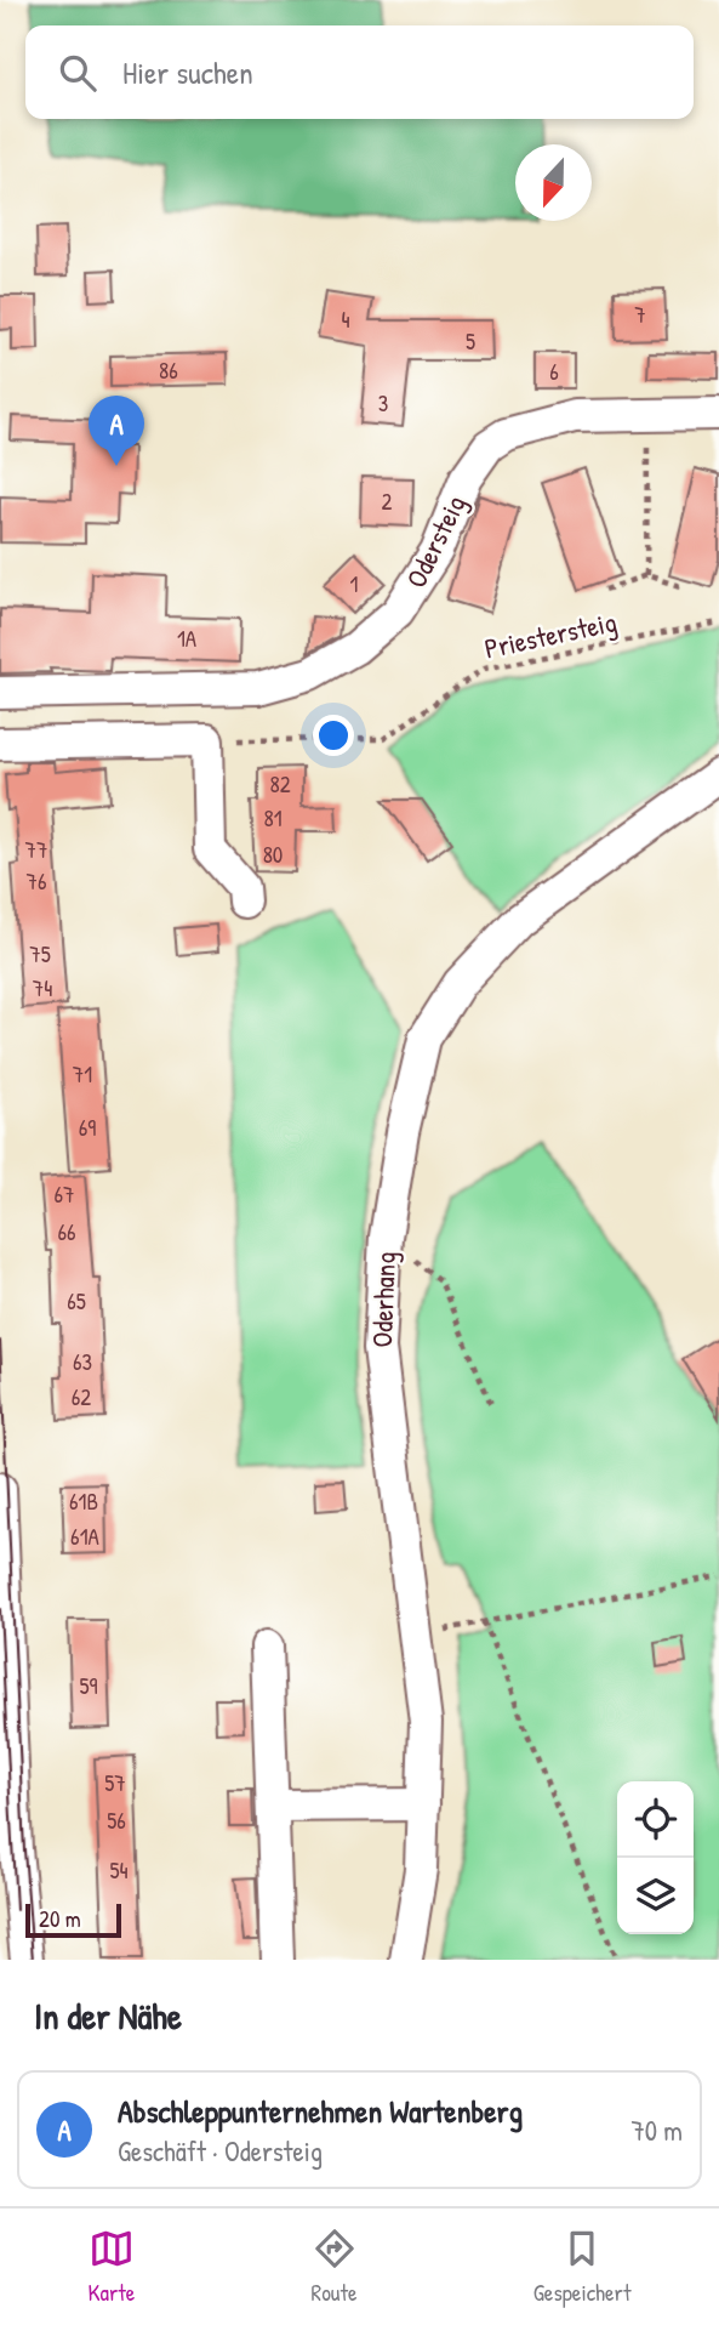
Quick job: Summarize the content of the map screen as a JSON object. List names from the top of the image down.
{
  "streets": {
    "street": ["Odersteig", "Oderhang"],
    "path": ["Priestersteig"]
  },
  "house_numbers": [
    "7",
    "4",
    "5",
    "86",
    "6",
    "3",
    "2",
    "1",
    "1A",
    "82",
    "81",
    "77",
    "80",
    "76",
    "75",
    "74",
    "71",
    "69",
    "67",
    "66",
    "65",
    "63",
    "62",
    "61B",
    "61A",
    "59",
    "57",
    "56",
    "54"
  ],
  "scale_bar": "20 m",
  "north": "bottom",
  "page": {
    "search": "Hier suchen",
    "pins": "A",
    "scale": "20 m",
    "heading": "In der Nähe",
    "list": [
      {
        "mark": "A",
        "name": "Abschleppunternehmen Wartenberg",
        "note": "Geschäft · Odersteig",
        "value": "70 m"
      }
    ],
    "nav": ["Karte", "Route", "Gespeichert"]
  }
}
